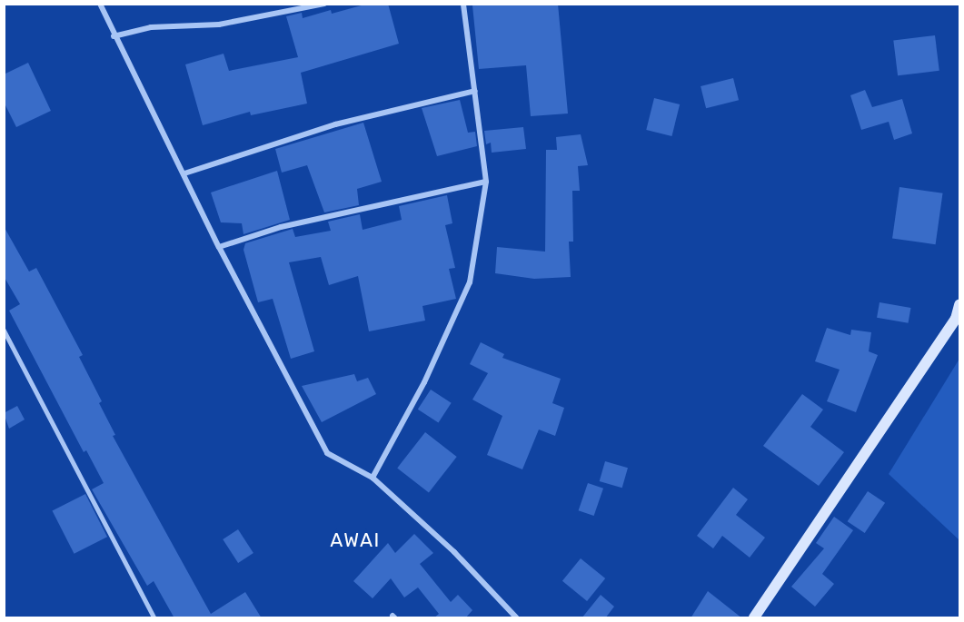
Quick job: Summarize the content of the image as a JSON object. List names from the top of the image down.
{
  "districts": ["AWAI"]
}
